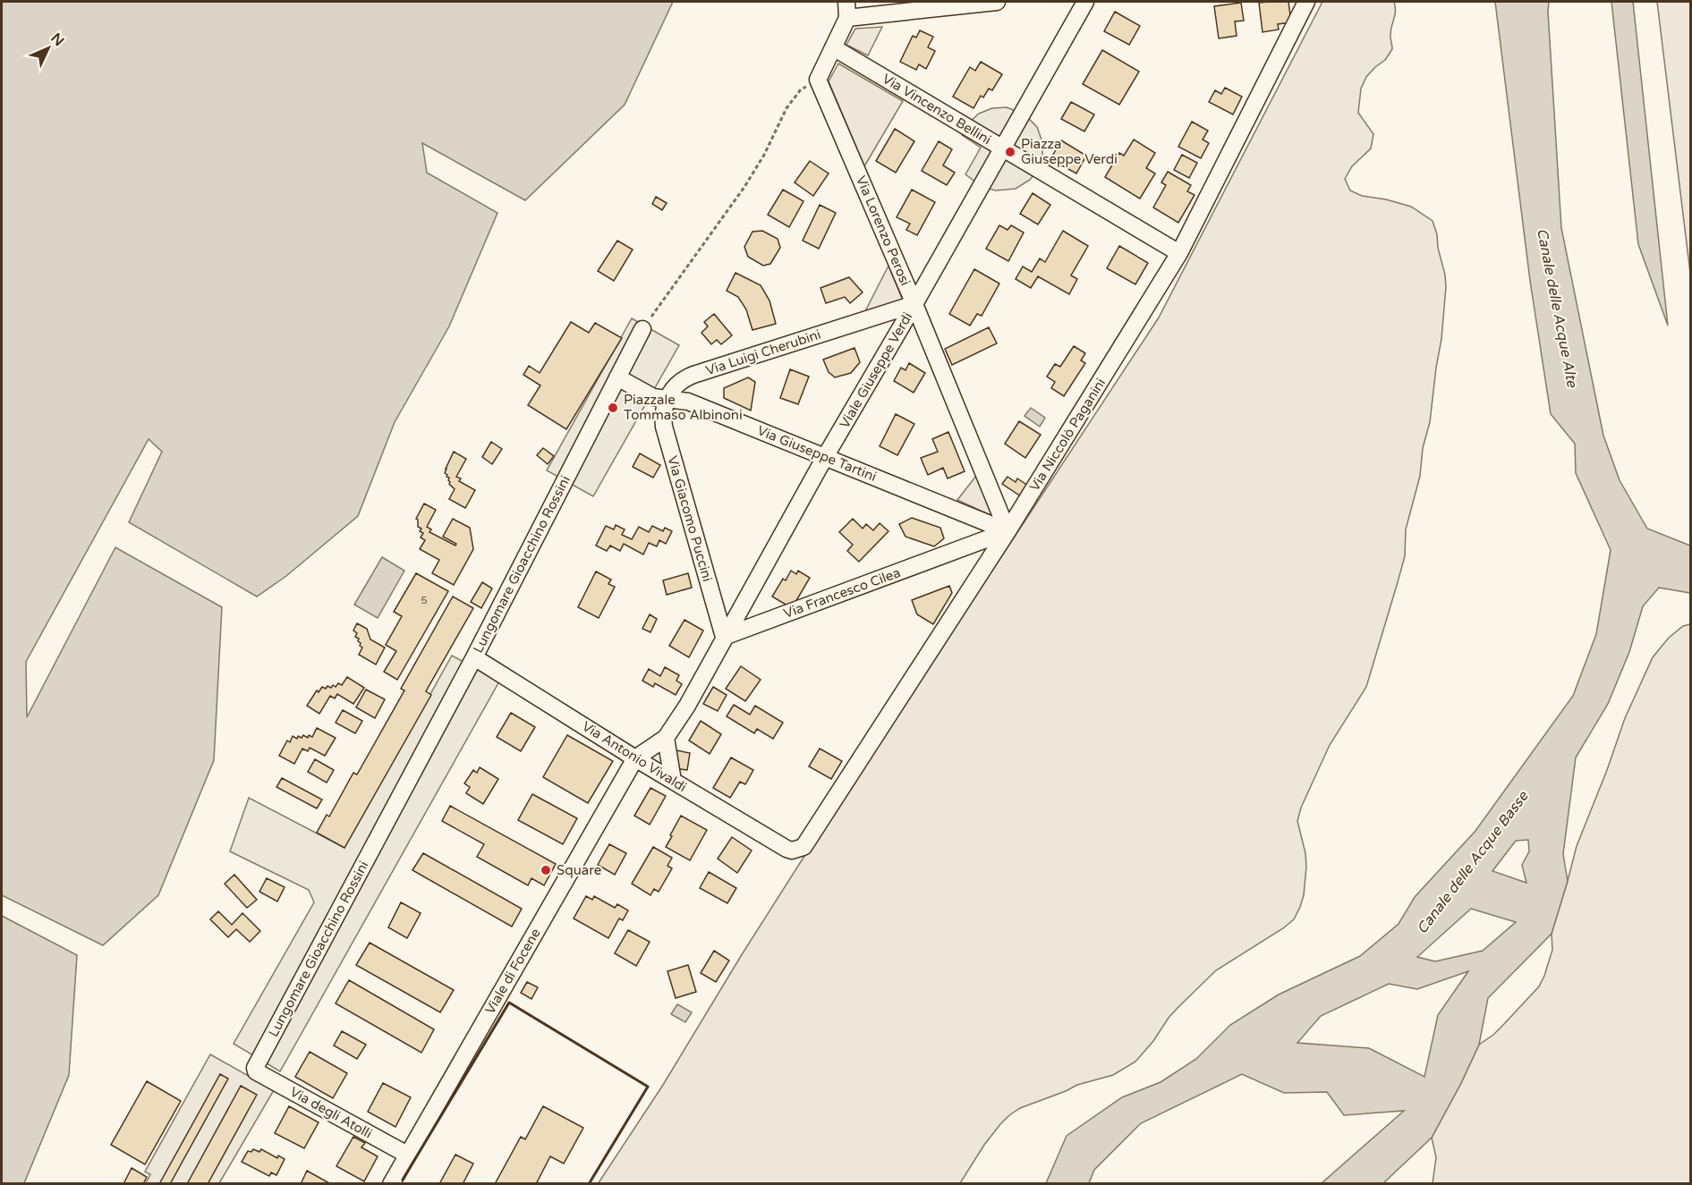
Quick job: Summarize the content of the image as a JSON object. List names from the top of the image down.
{
  "streets": {
    "street": [
      "Via Vincenzo Bellini",
      "Via Lorenzo Perosi",
      "Via Luigi Cherubini",
      "Viale Giuseppe Verdi",
      "Via Niccolò Paganini",
      "Via Giuseppe Tartini",
      "Via Giacomo Puccini",
      "Lungomare Gioacchino Rossini",
      "Via Francesco Cilea",
      "Via Antonio Vivaldi",
      "Viale di Focene",
      "Via degli Atolli"
    ]
  },
  "crossings": [
    ["Via Vincenzo Bellini", "Viale Giuseppe Verdi"],
    ["Via Vincenzo Bellini", "Via Niccolò Paganini"],
    ["Via Lorenzo Perosi", "Via Luigi Cherubini"],
    ["Via Lorenzo Perosi", "Viale Giuseppe Verdi"],
    ["Via Lorenzo Perosi", "Via Niccolò Paganini"],
    ["Via Lorenzo Perosi", "Via Giuseppe Tartini"],
    ["Via Lorenzo Perosi", "Via Francesco Cilea"],
    ["Via Luigi Cherubini", "Viale Giuseppe Verdi"],
    ["Via Luigi Cherubini", "Via Giuseppe Tartini"],
    ["Via Luigi Cherubini", "Via Giacomo Puccini"],
    ["Viale Giuseppe Verdi", "Via Giuseppe Tartini"],
    ["Viale Giuseppe Verdi", "Via Giacomo Puccini"],
    ["Viale Giuseppe Verdi", "Via Francesco Cilea"],
    ["Via Niccolò Paganini", "Via Giuseppe Tartini"],
    ["Via Niccolò Paganini", "Via Francesco Cilea"],
    ["Via Niccolò Paganini", "Via Antonio Vivaldi"],
    ["Via Giuseppe Tartini", "Via Giacomo Puccini"],
    ["Via Giuseppe Tartini", "Via Francesco Cilea"],
    ["Via Giacomo Puccini", "Via Francesco Cilea"],
    ["Lungomare Gioacchino Rossini", "Via Antonio Vivaldi"],
    ["Lungomare Gioacchino Rossini", "Via degli Atolli"],
    ["Via Antonio Vivaldi", "Viale di Focene"],
    ["Viale di Focene", "Via degli Atolli"]
  ],
  "water": ["Canale delle Acque Alte", "Canale delle Acque Basse"],
  "places": ["Piazza Giuseppe Verdi", "Piazzale Tommaso Albinoni", "Square"],
  "house_numbers": ["5"],
  "north": "top right"
}
